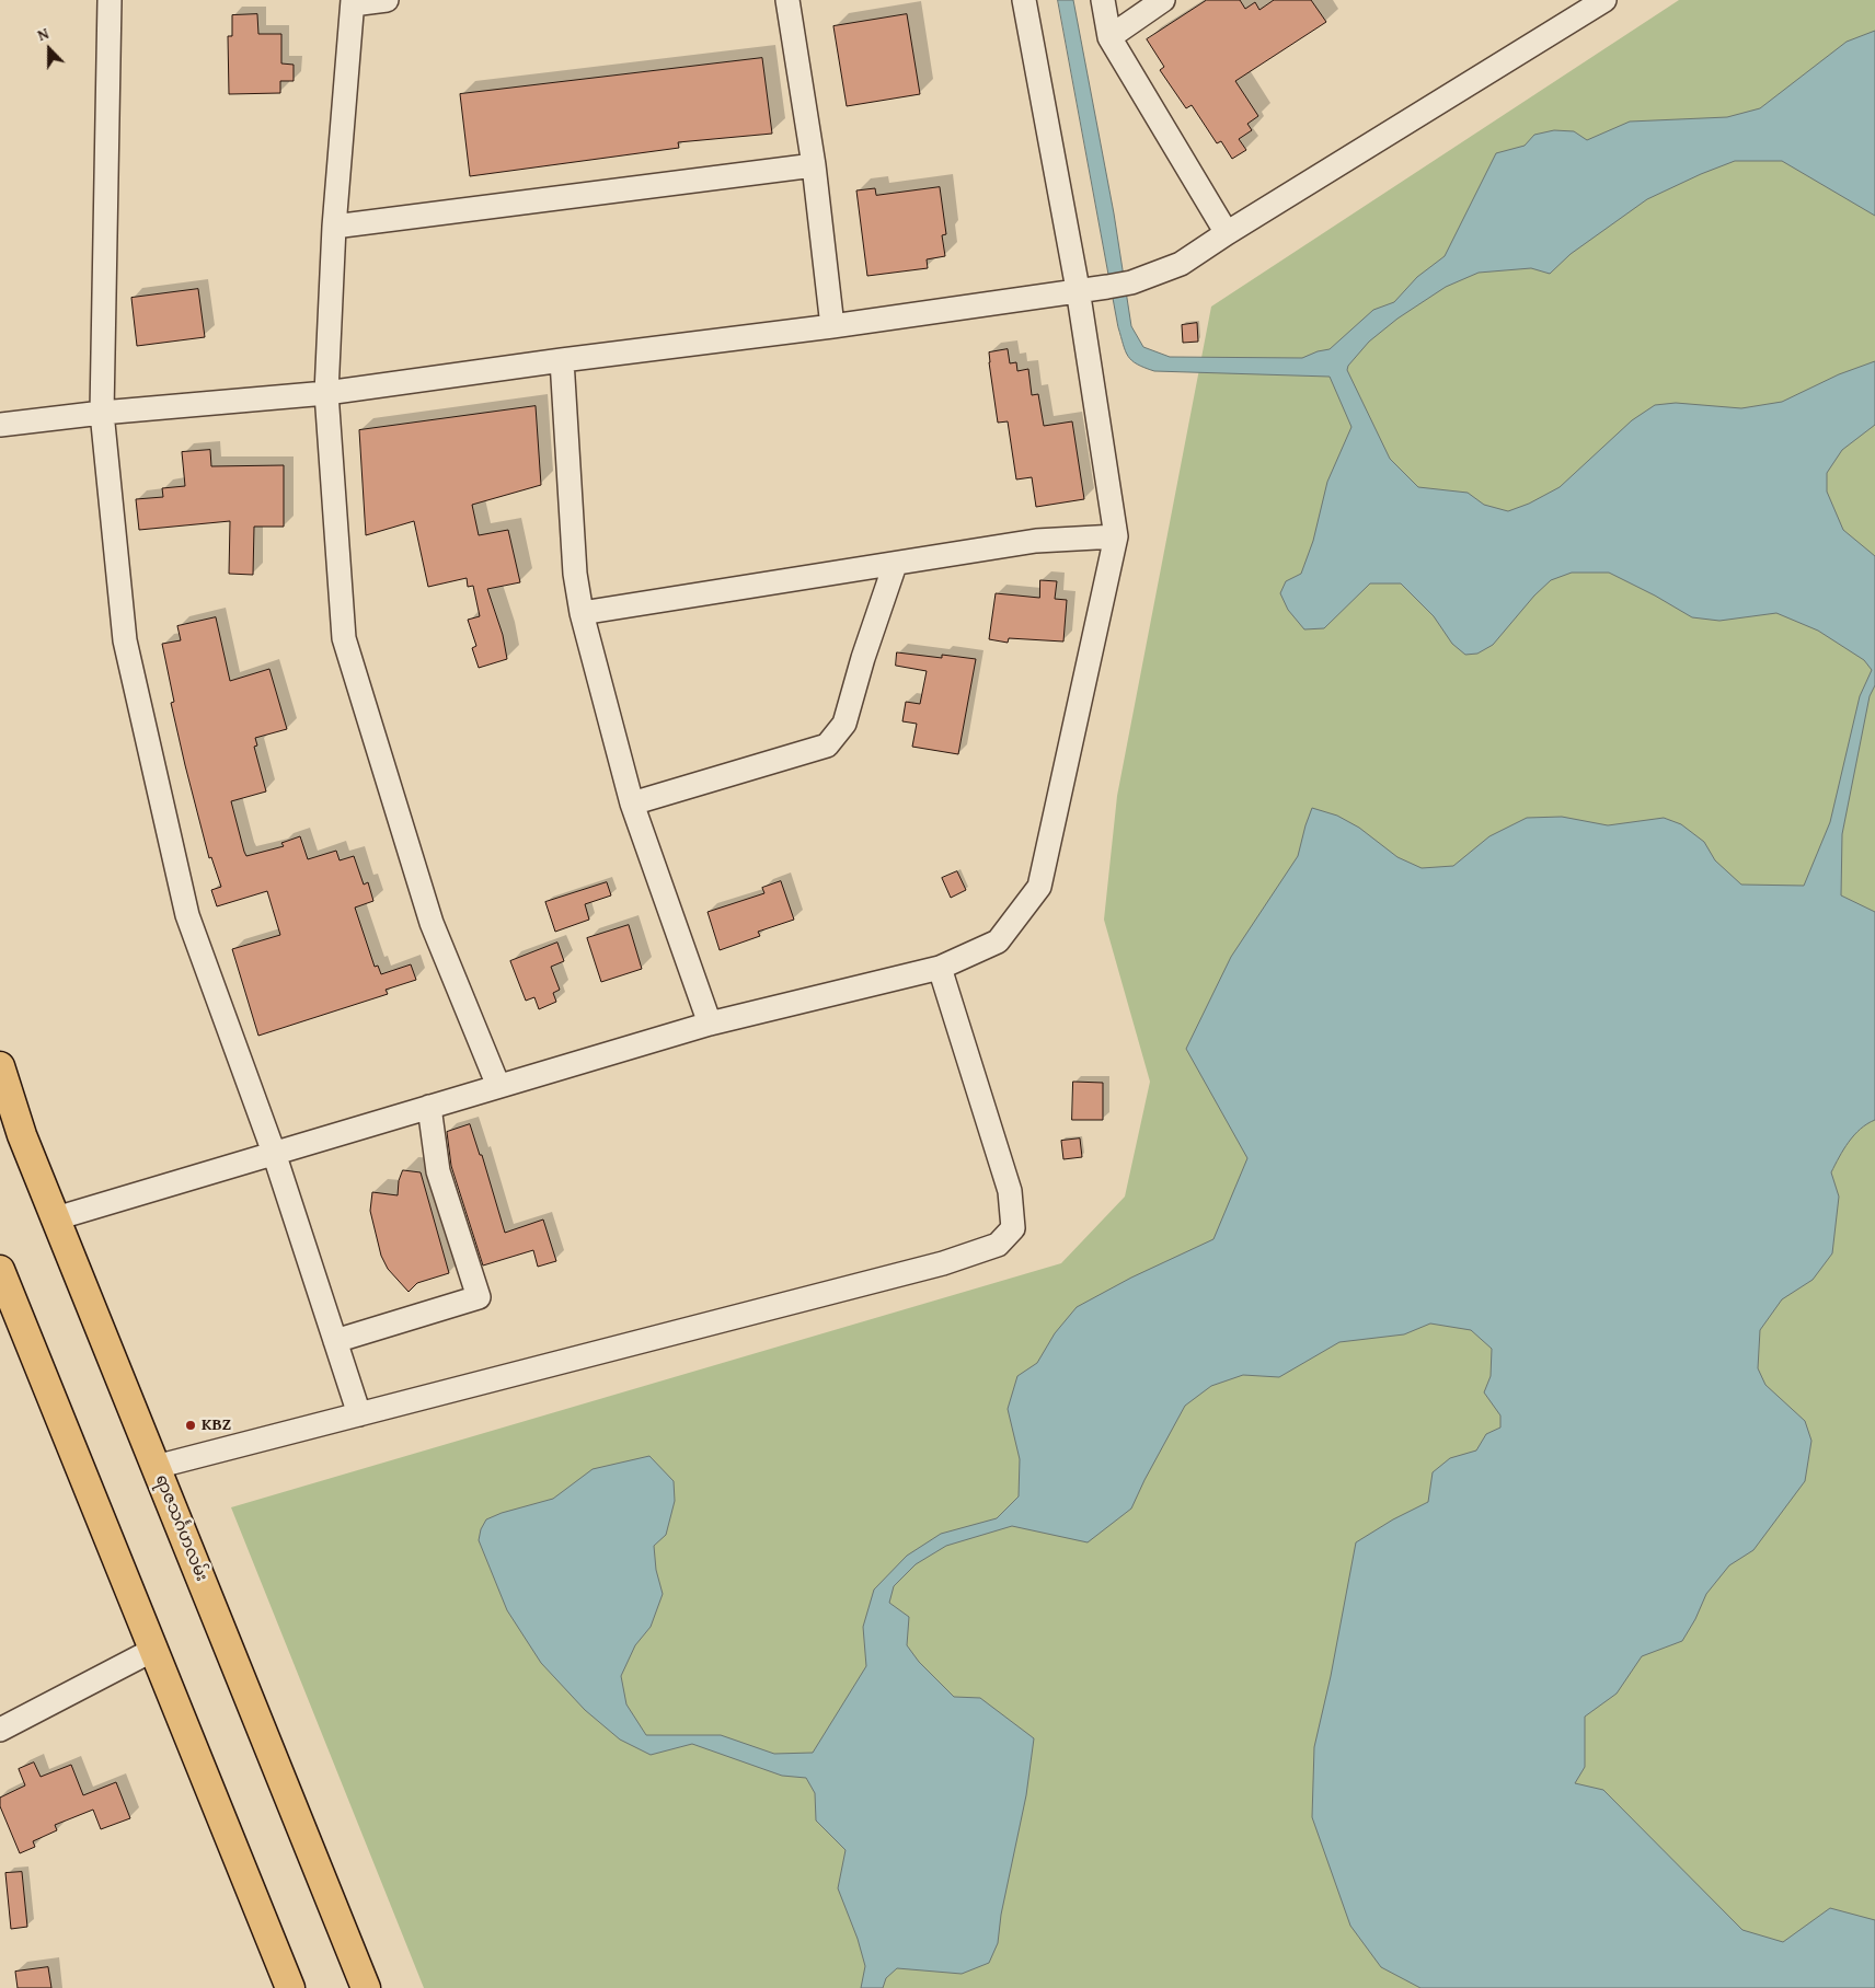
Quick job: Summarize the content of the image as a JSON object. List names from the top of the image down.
{
  "streets": {
    "main road": ["ရာဇသင်္ဂဟလမ်း"]
  },
  "places": ["KBZ"],
  "north": "top"
}
